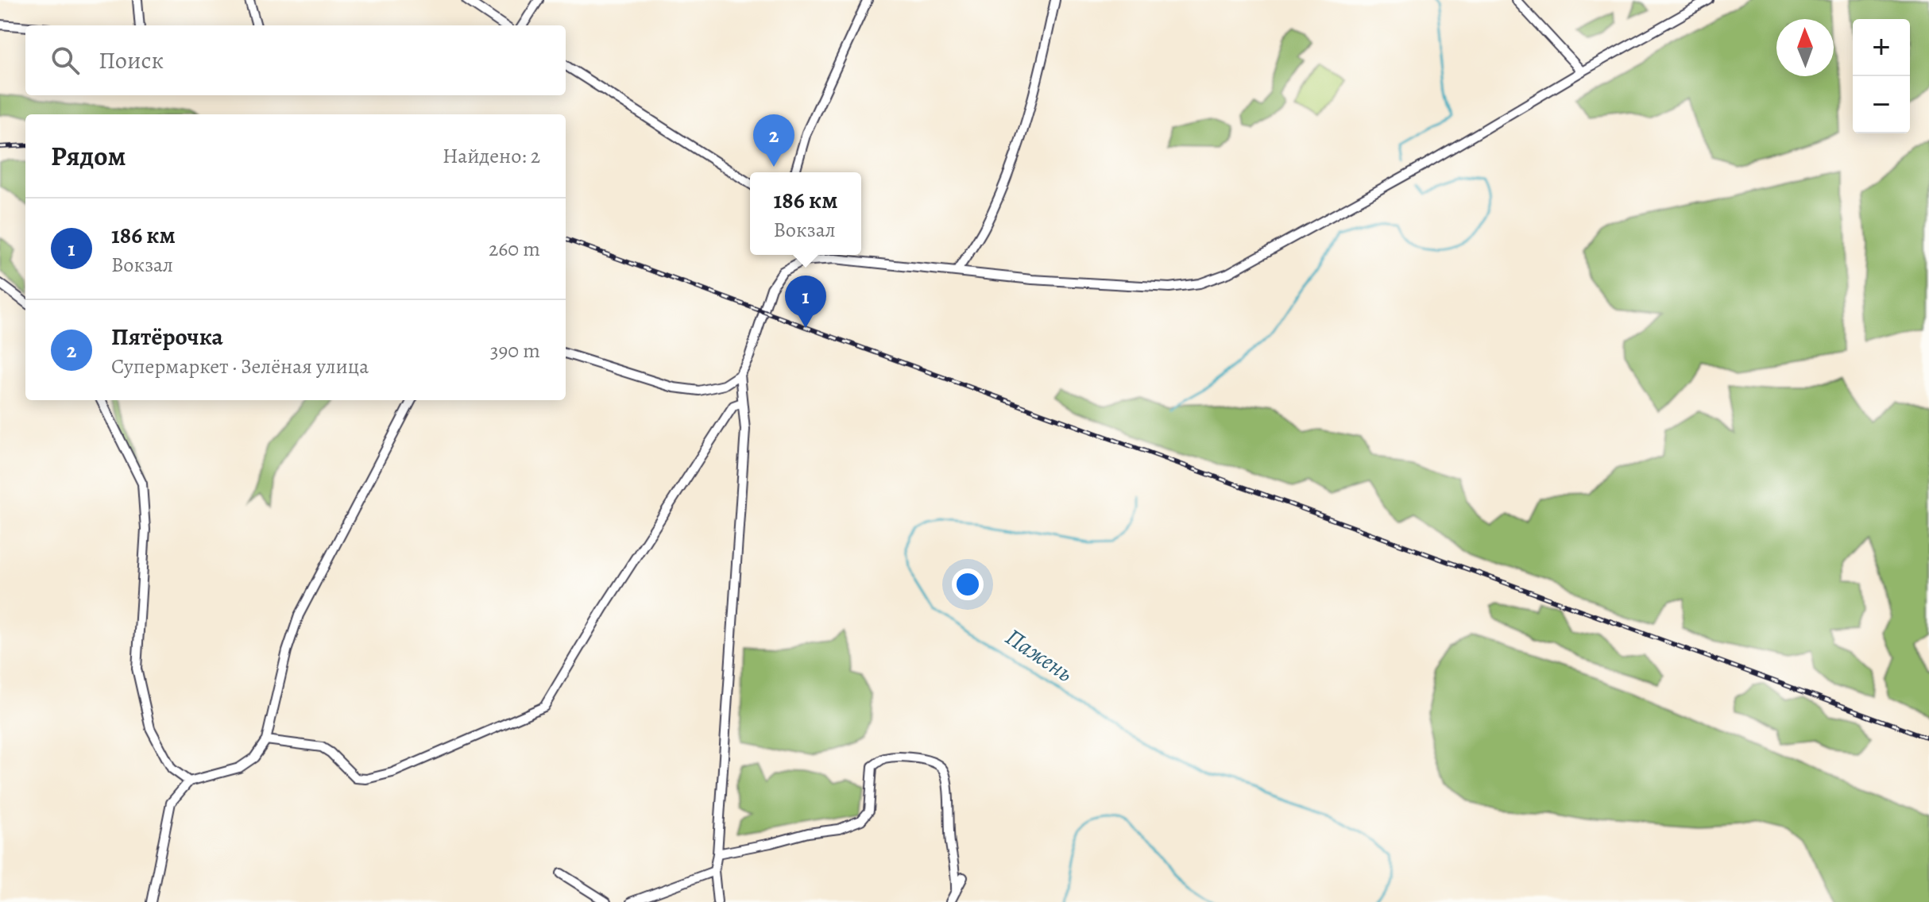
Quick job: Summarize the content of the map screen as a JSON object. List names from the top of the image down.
{
  "water": ["Пажень"],
  "north": "top",
  "page": {
    "map_buttons": ["+", "−"],
    "search": "Поиск",
    "pins": ["2", "1"],
    "heading": ["Рядом", "Найдено: 2"],
    "popup": ["186 км", "Вокзал"],
    "list": [
      {
        "mark": "1",
        "name": "186 км",
        "note": "Вокзал",
        "value": "260 m"
      },
      {
        "mark": "2",
        "name": "Пятёрочка",
        "note": "Супермаркет · Зелёная улица",
        "value": "390 m"
      }
    ]
  }
}
